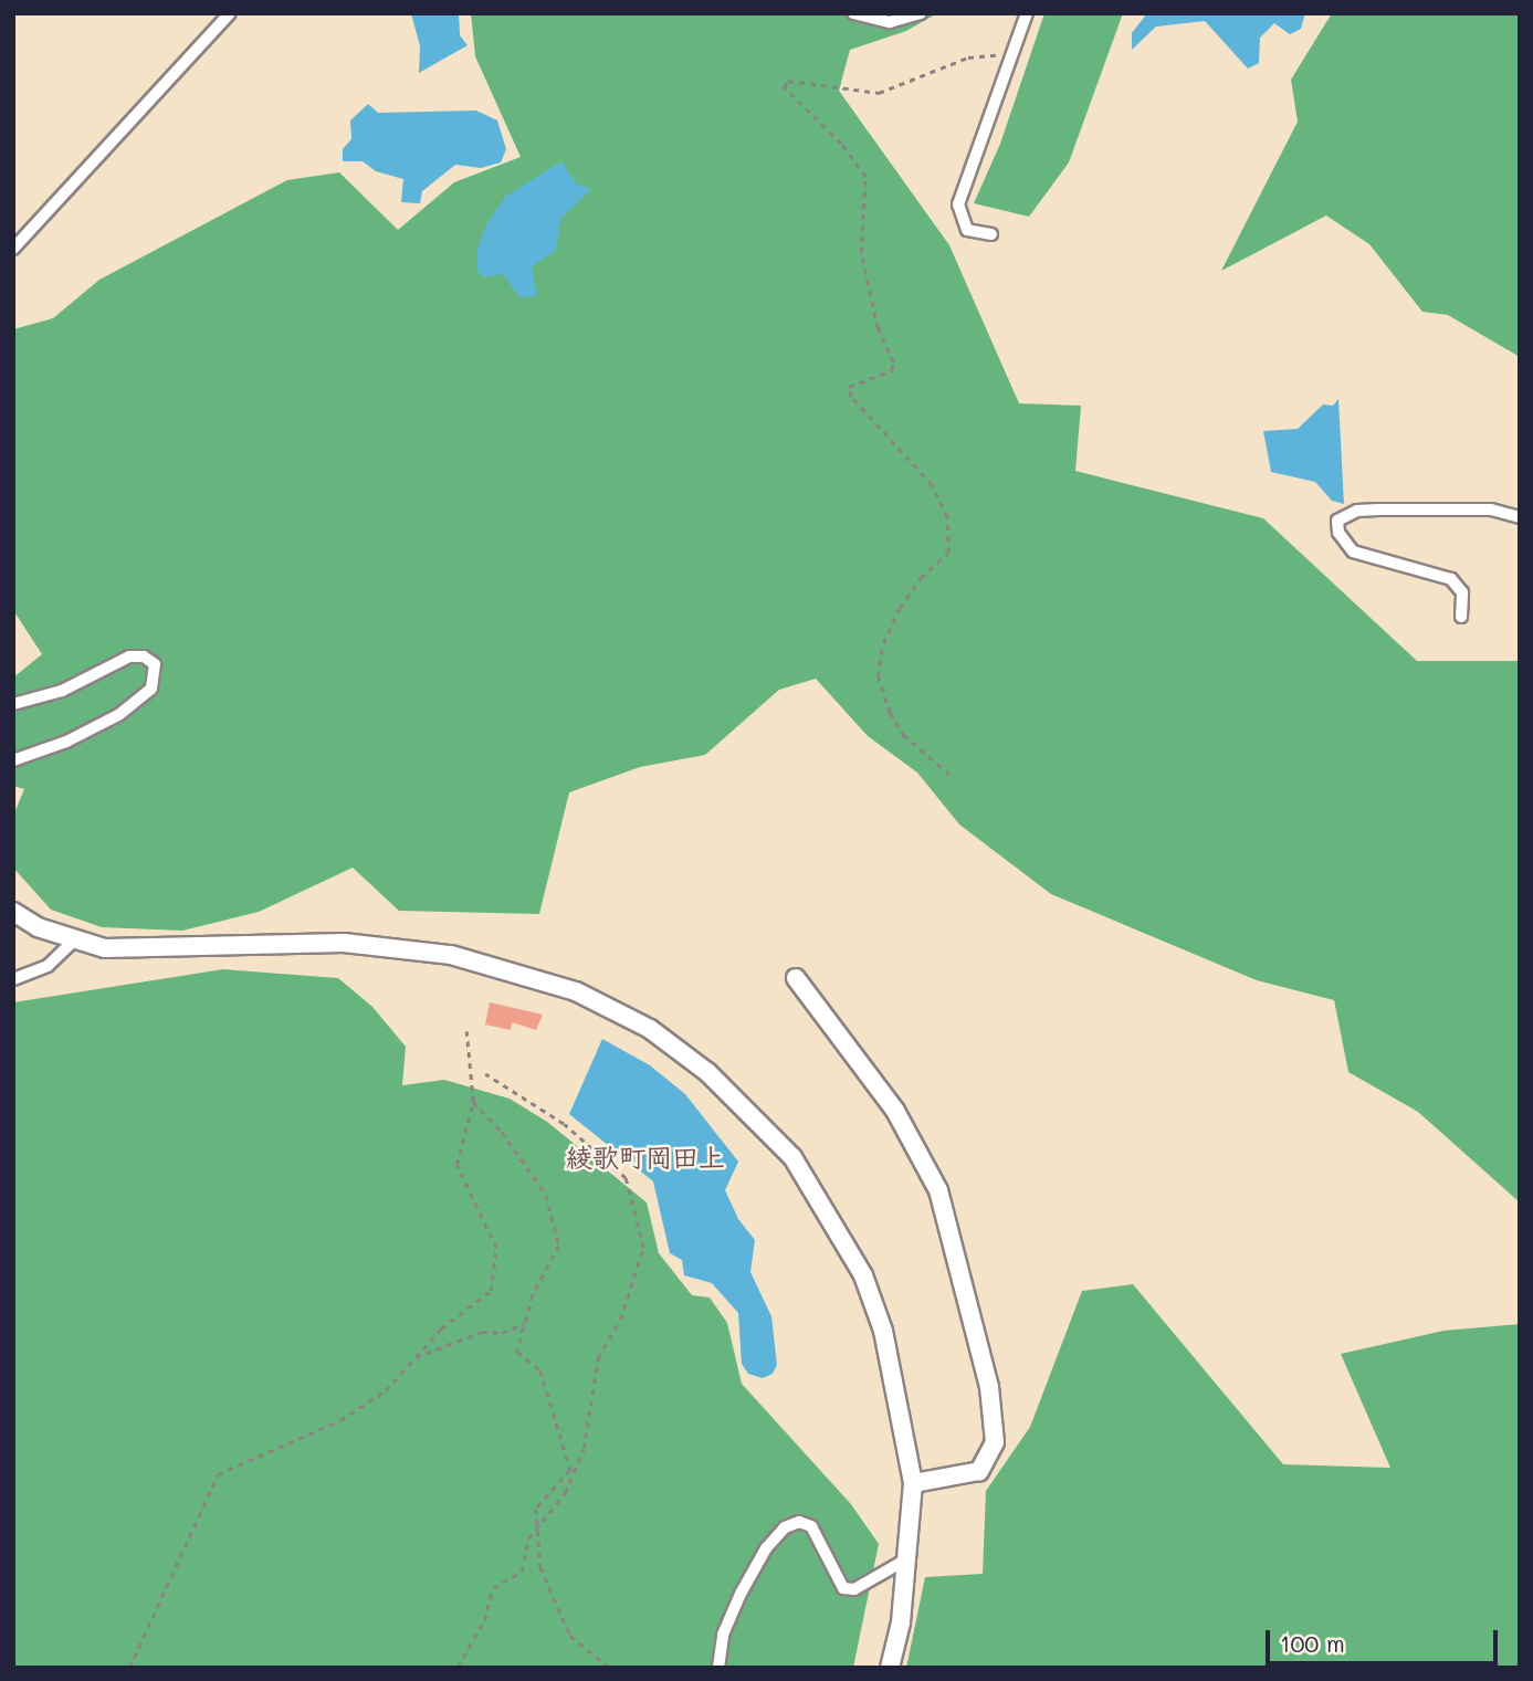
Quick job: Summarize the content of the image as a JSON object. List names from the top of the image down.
{
  "districts": ["綾歌町岡田上"],
  "scale_bar": "100 m"
}
